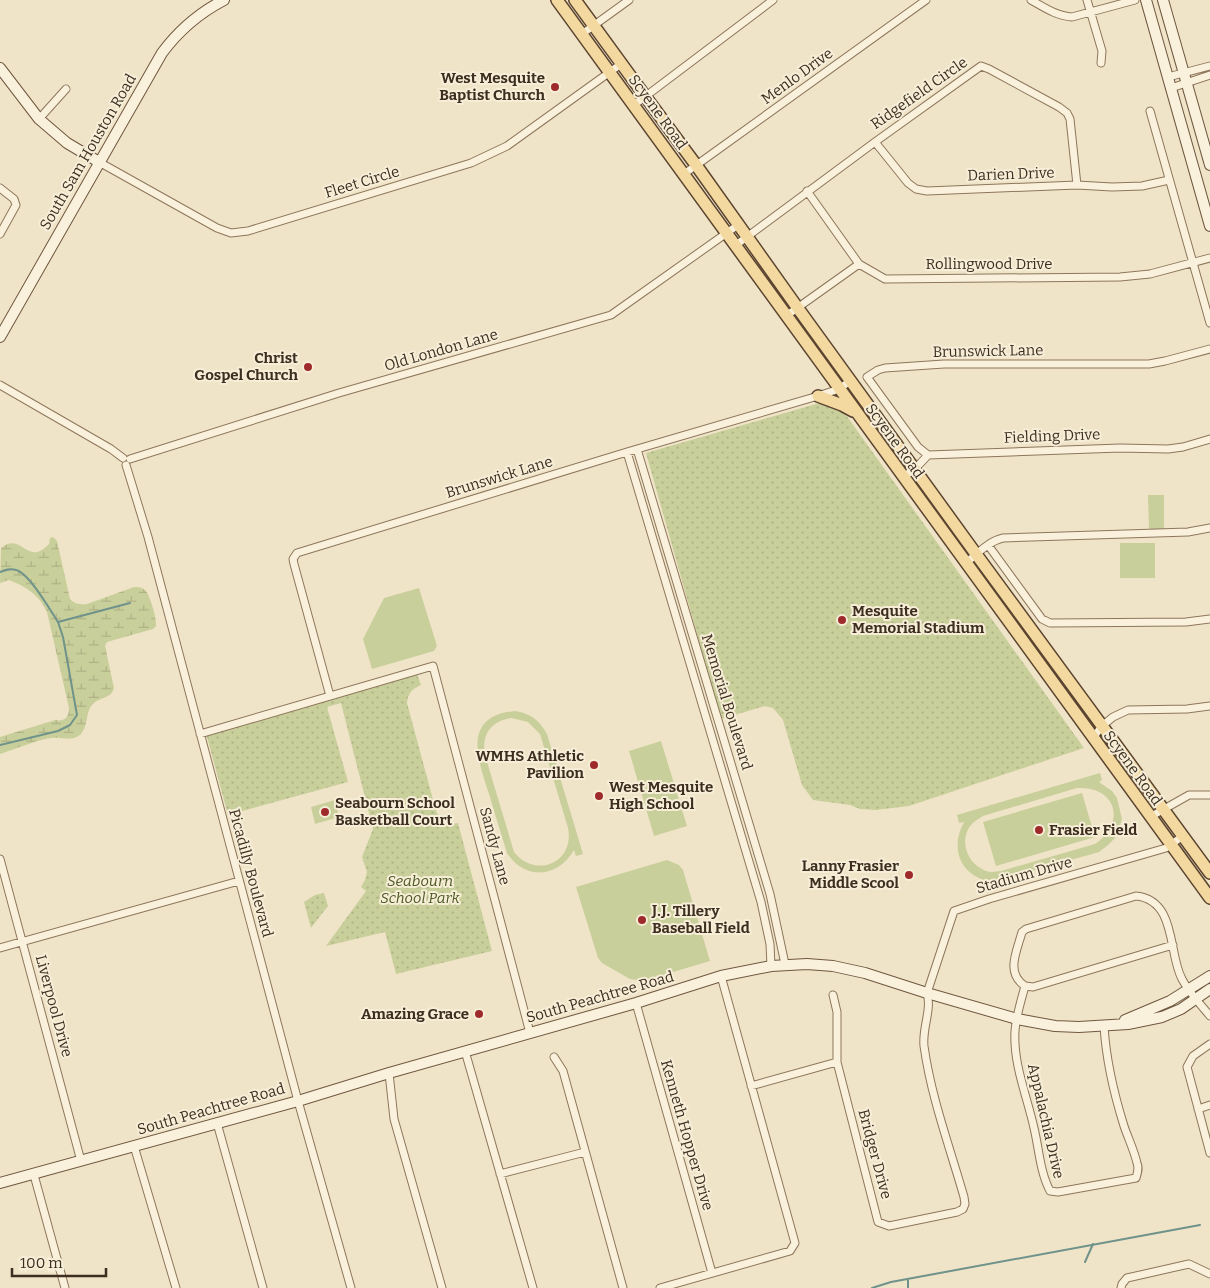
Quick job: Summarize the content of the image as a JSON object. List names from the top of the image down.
{
  "streets": {
    "main road": ["Scyene Road", "South Sam Houston Road", "South Peachtree Road"],
    "street": [
      "Menlo Drive",
      "Ridgefield Circle",
      "Darien Drive",
      "Fleet Circle",
      "Rollingwood Drive",
      "Old London Lane",
      "Brunswick Lane",
      "Fielding Drive",
      "Memorial Boulevard",
      "Sandy Lane",
      "Picadilly Boulevard",
      "Stadium Drive",
      "Liverpool Drive",
      "Appalachia Drive",
      "Kenneth Hopper Drive",
      "Bridger Drive"
    ]
  },
  "crossings": [
    ["Menlo Drive", "Scyene Road"],
    ["Ridgefield Circle", "Scyene Road"],
    ["Ridgefield Circle", "Darien Drive"],
    ["Scyene Road", "Fleet Circle"],
    ["Scyene Road", "Old London Lane"],
    ["Scyene Road", "Brunswick Lane"],
    ["Scyene Road", "Stadium Drive"],
    ["South Sam Houston Road", "Fleet Circle"],
    ["Old London Lane", "Picadilly Boulevard"],
    ["Brunswick Lane", "Fielding Drive"],
    ["Brunswick Lane", "Memorial Boulevard"],
    ["Brunswick Lane", "Sandy Lane"],
    ["Memorial Boulevard", "South Peachtree Road"],
    ["Sandy Lane", "South Peachtree Road"],
    ["Picadilly Boulevard", "South Peachtree Road"],
    ["Stadium Drive", "South Peachtree Road"],
    ["Stadium Drive", "Bridger Drive"],
    ["South Peachtree Road", "Liverpool Drive"],
    ["South Peachtree Road", "Appalachia Drive"],
    ["South Peachtree Road", "Kenneth Hopper Drive"],
    ["South Peachtree Road", "Bridger Drive"]
  ],
  "parks": ["Seabourn School Park"],
  "places": [
    "West Mesquite Baptist Church",
    "Christ Gospel Church",
    "Mesquite Memorial Stadium",
    "WMHS Athletic Pavilion",
    "West Mesquite High School",
    "Seabourn School Basketball Court",
    "Frasier Field",
    "Lanny Frasier Middle Scool",
    "J.J. Tillery Baseball Field",
    "Amazing Grace"
  ],
  "scale_bar": "100 m"
}
